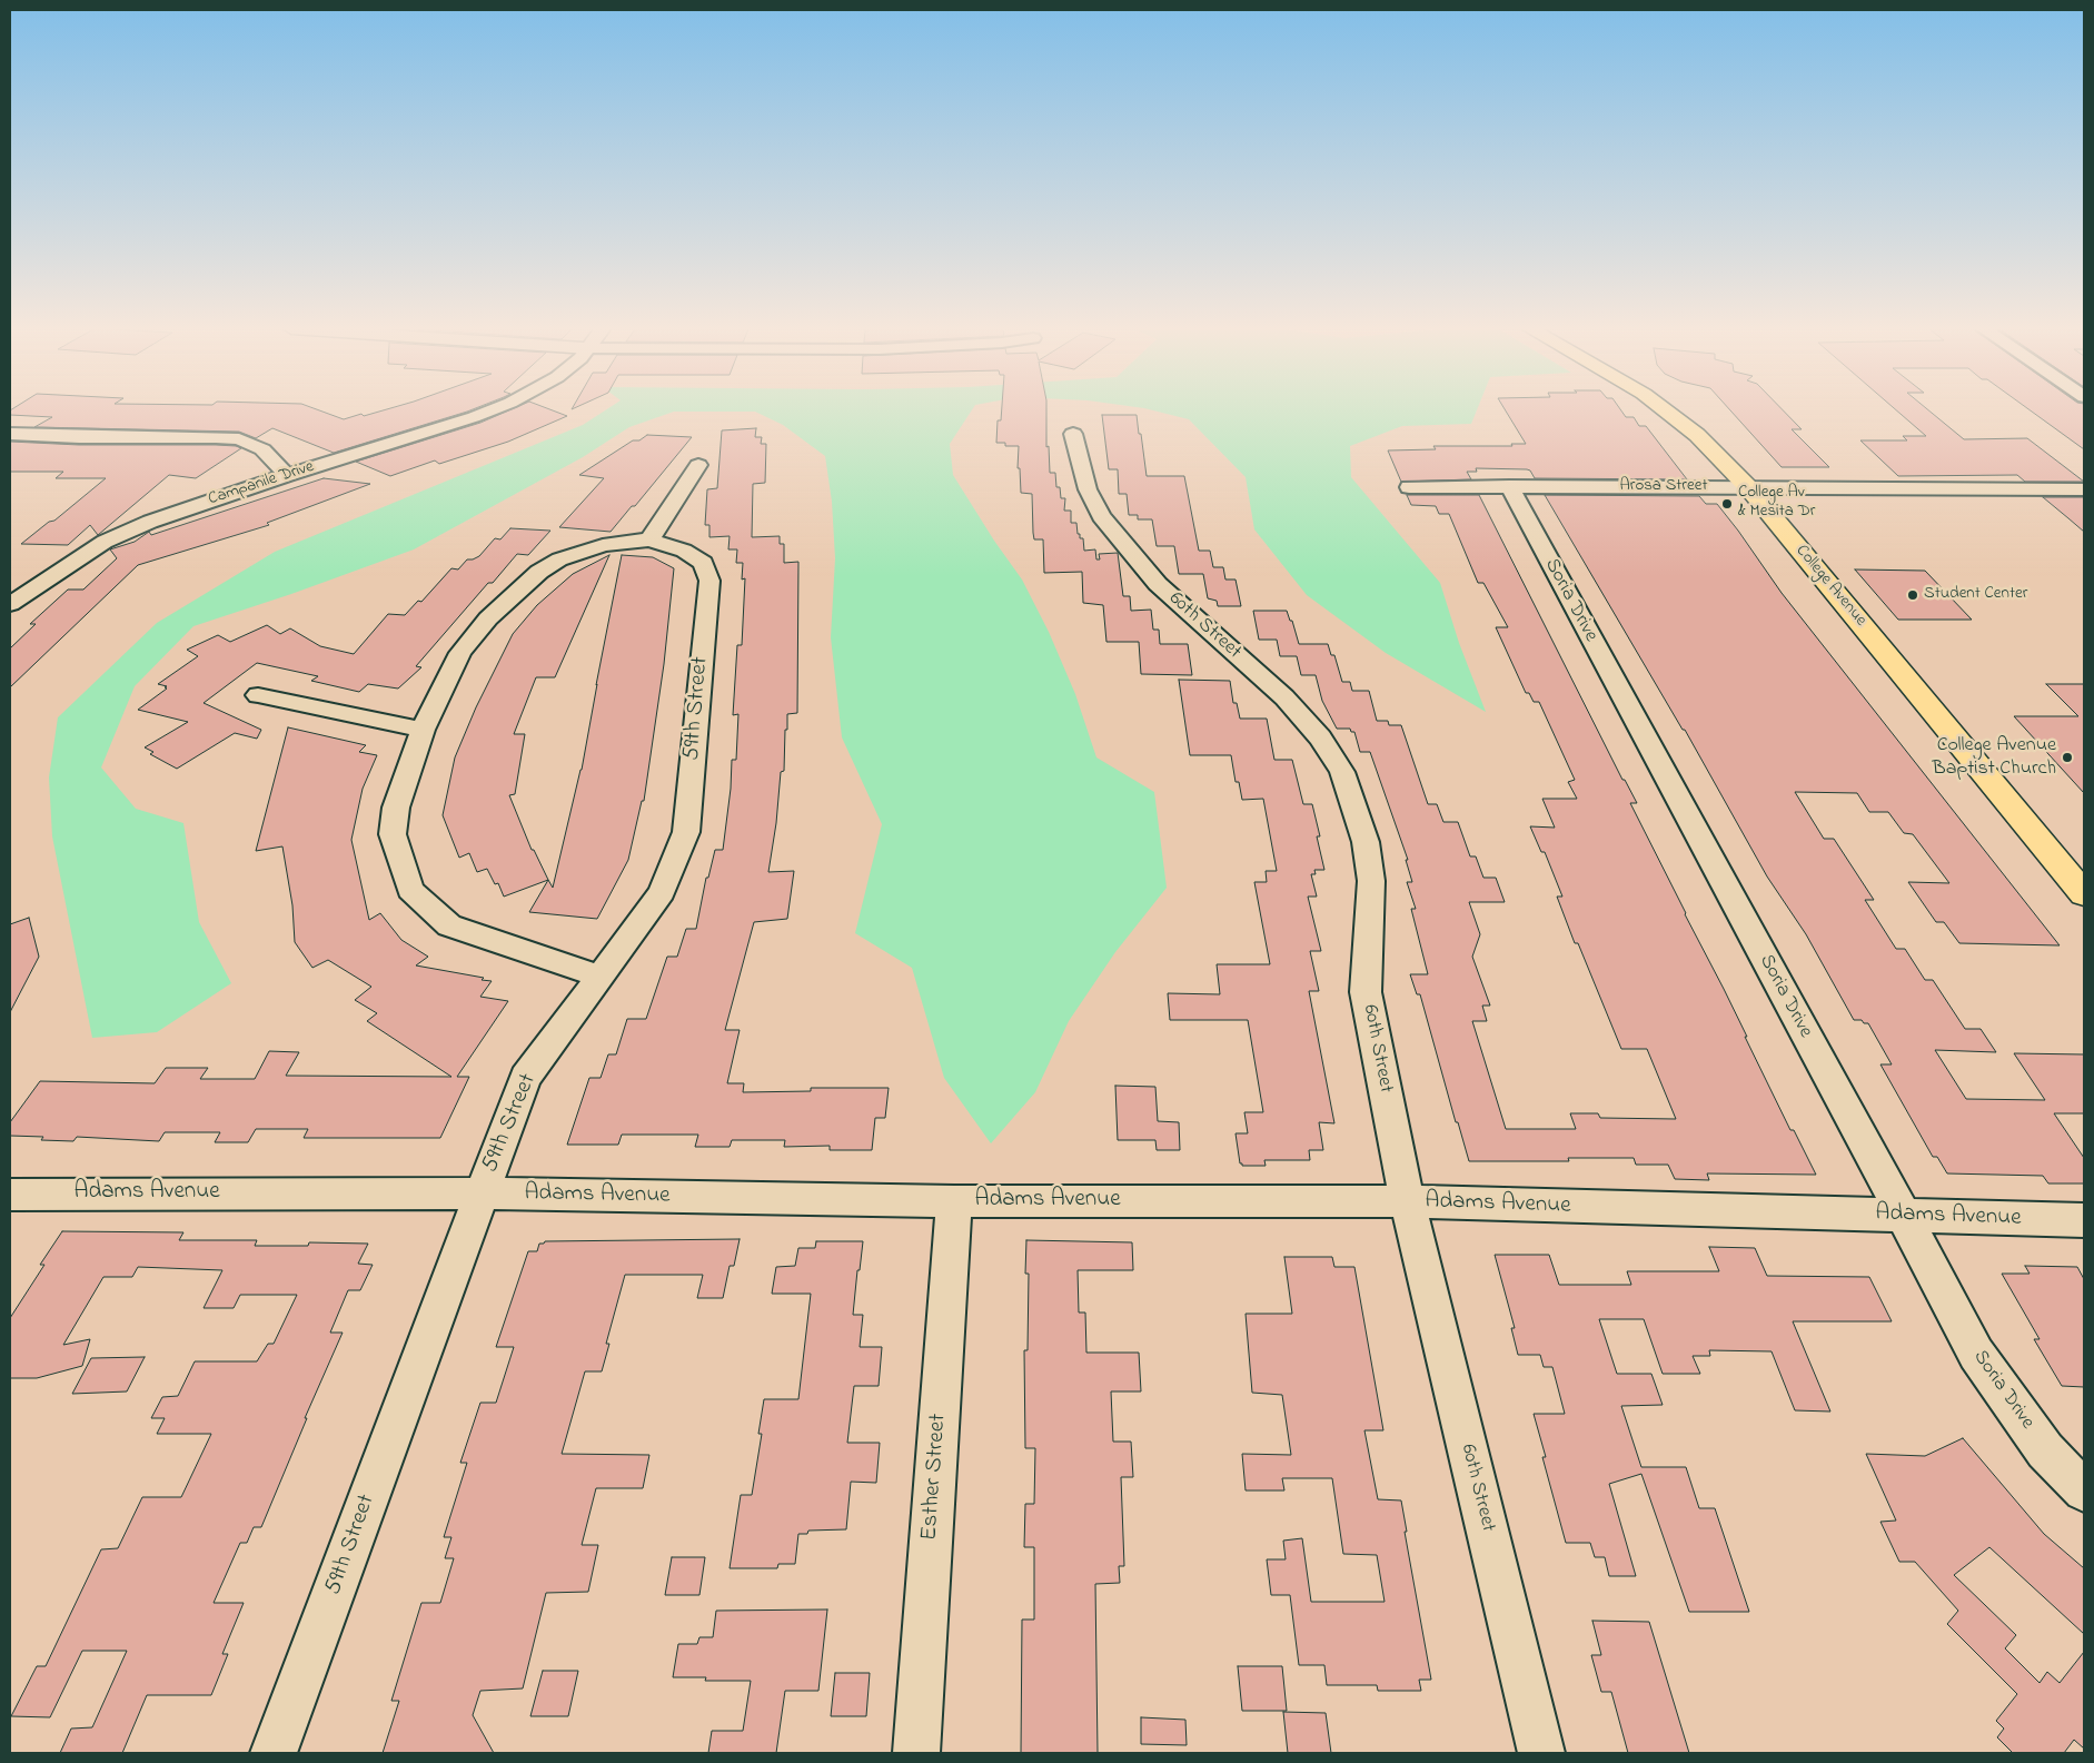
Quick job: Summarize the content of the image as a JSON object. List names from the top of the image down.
{
  "streets": {
    "main road": ["College Avenue"],
    "street": [
      "Campanile Drive",
      "Arosa Street",
      "Soria Drive",
      "60th Street",
      "59th Street",
      "Adams Avenue",
      "Esther Street"
    ]
  },
  "crossings": [
    ["Arosa Street", "College Avenue"],
    ["Arosa Street", "Soria Drive"],
    ["Soria Drive", "Adams Avenue"],
    ["60th Street", "Adams Avenue"],
    ["59th Street", "Adams Avenue"],
    ["Adams Avenue", "Esther Street"]
  ],
  "places": ["College Av & Mesita Dr", "Student Center", "College Avenue Baptist Church"]
}
